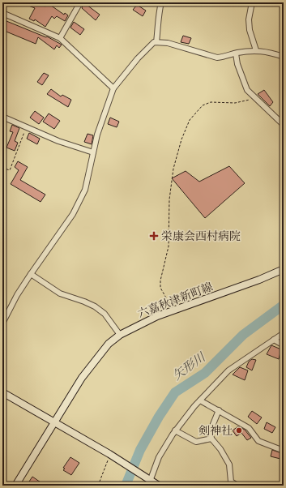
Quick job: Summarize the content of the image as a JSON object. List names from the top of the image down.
{
  "streets": {
    "main road": ["六嘉秋津新町線"]
  },
  "water": ["矢形川"],
  "places": {
    "health": ["栄康会西村病院"],
    "other": ["剣神社"]
  }
}
